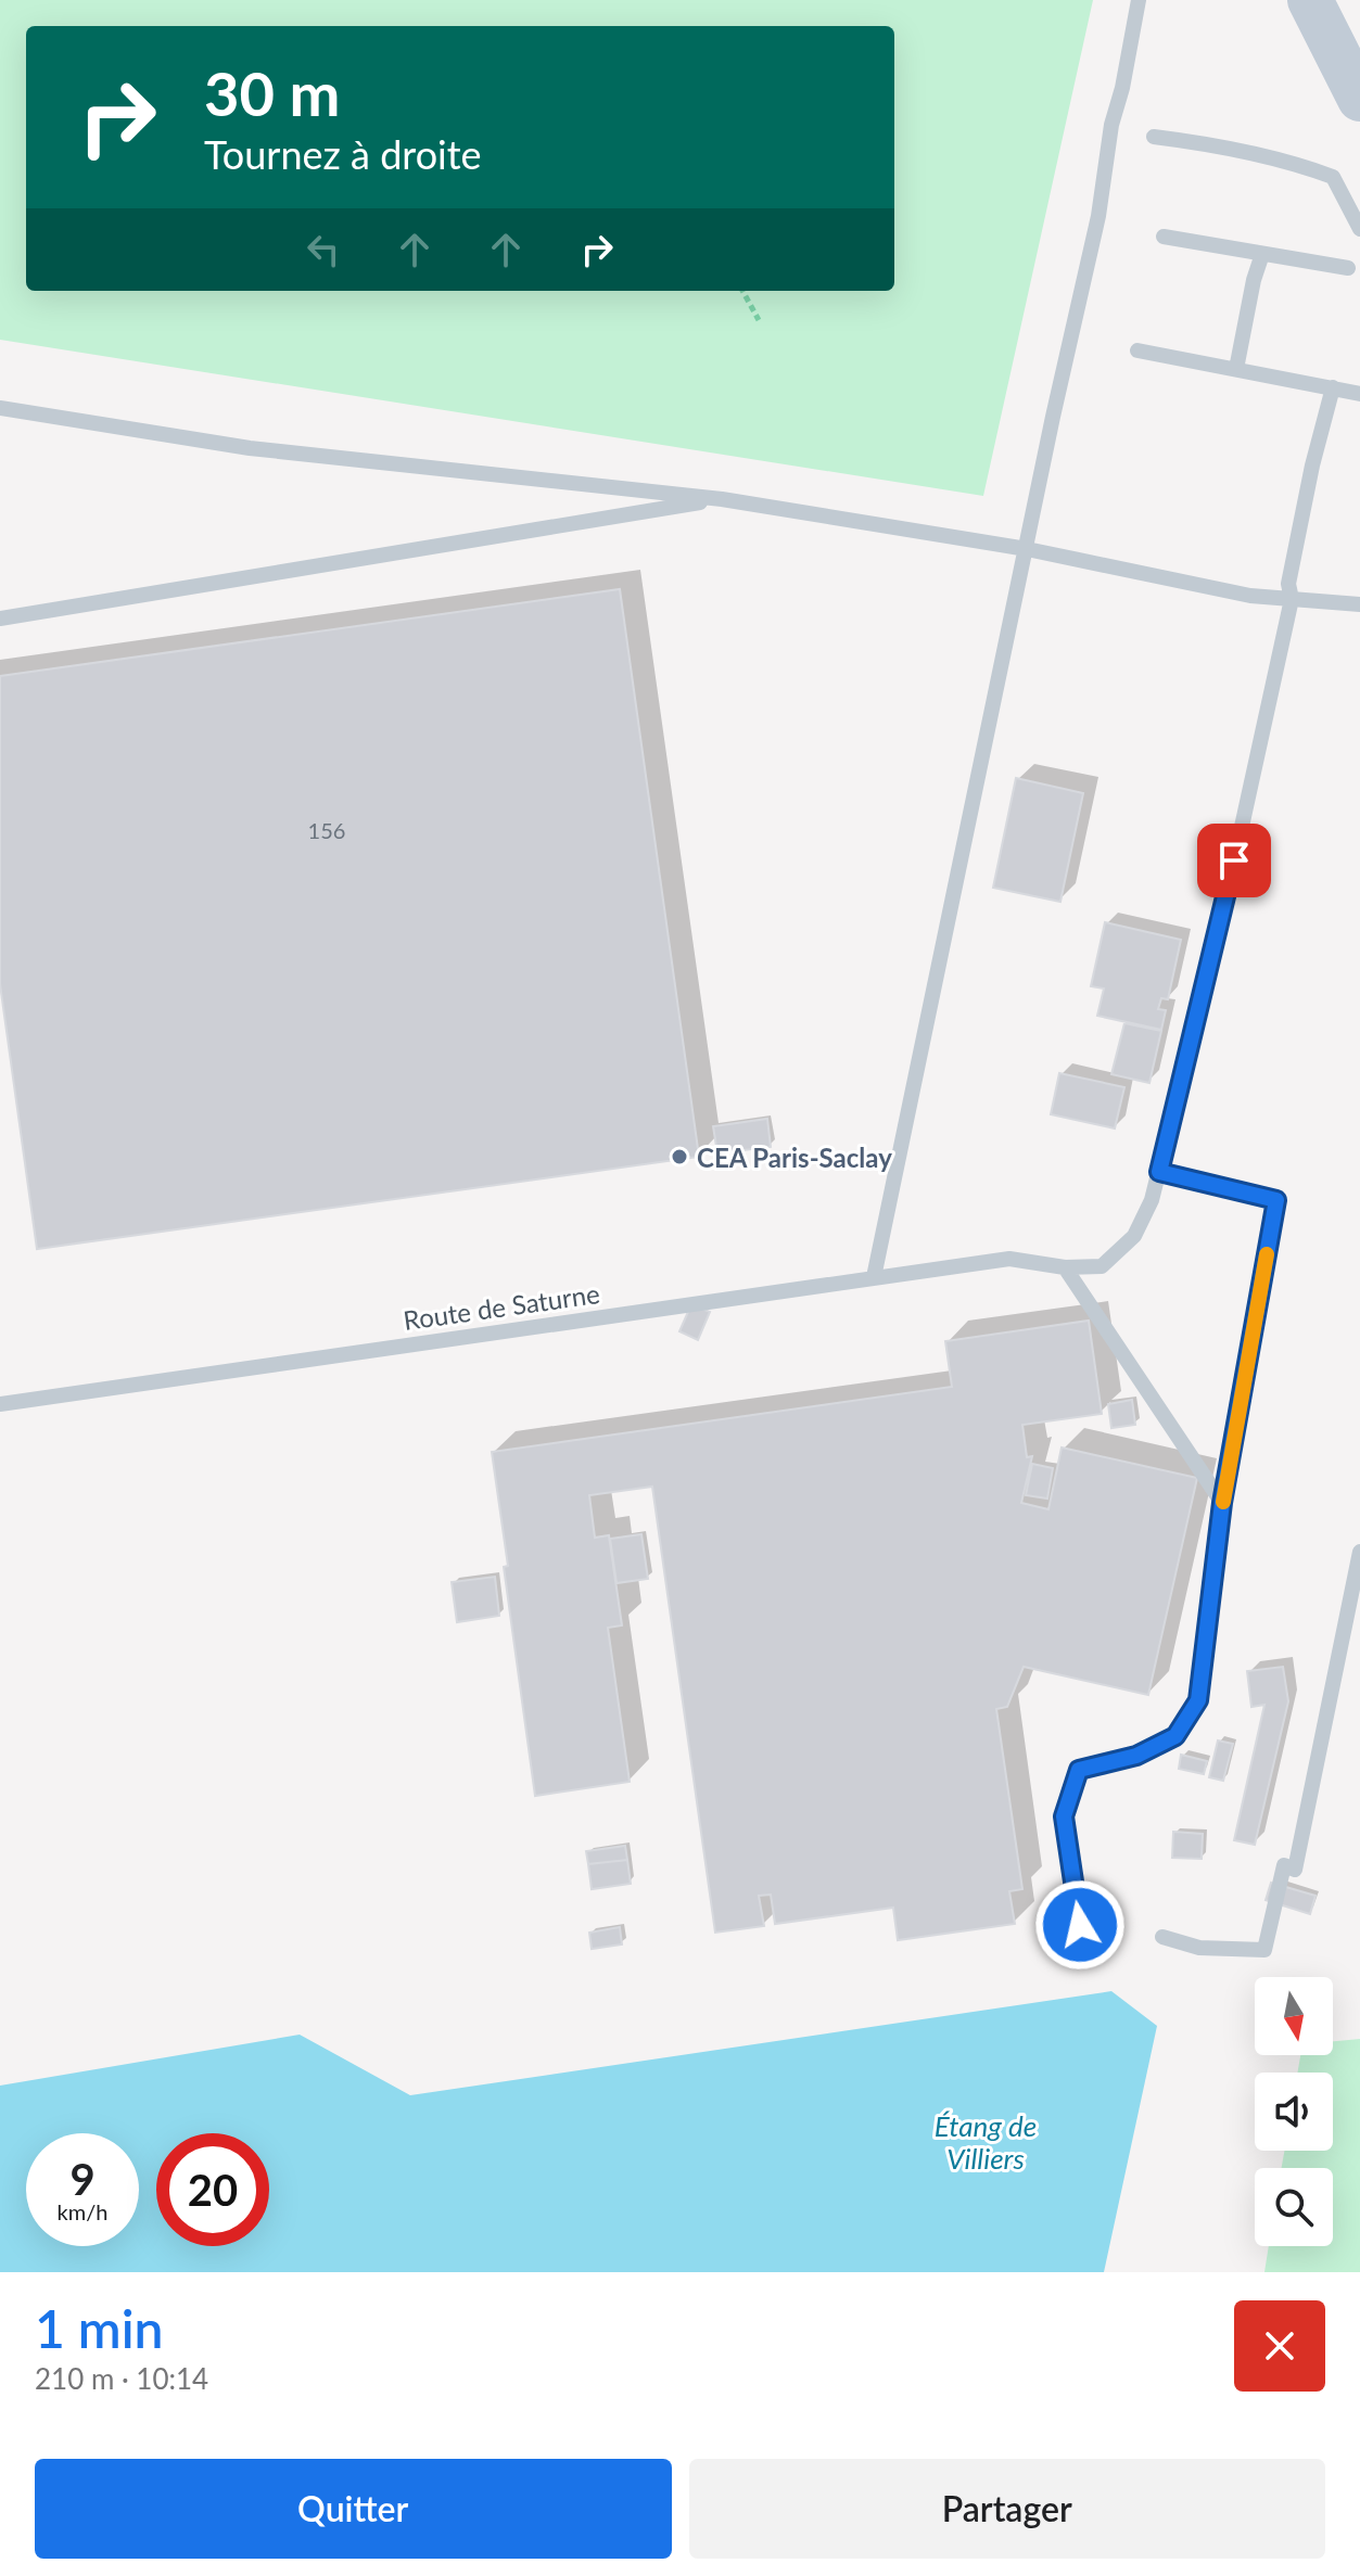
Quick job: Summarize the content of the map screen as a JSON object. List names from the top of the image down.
{
  "streets": {
    "lane": ["Route de Saturne"]
  },
  "water": ["Étang de Villiers"],
  "places": ["CEA Paris-Saclay"],
  "house_numbers": ["156"],
  "north": "bottom",
  "page": {
    "turn": ["30 m", "Tournez à droite"],
    "speed": "9 km/h",
    "limit": "20",
    "heading": ["1 min", "210 m · 10:14"],
    "buttons": ["Quitter", "Partager"]
  }
}
